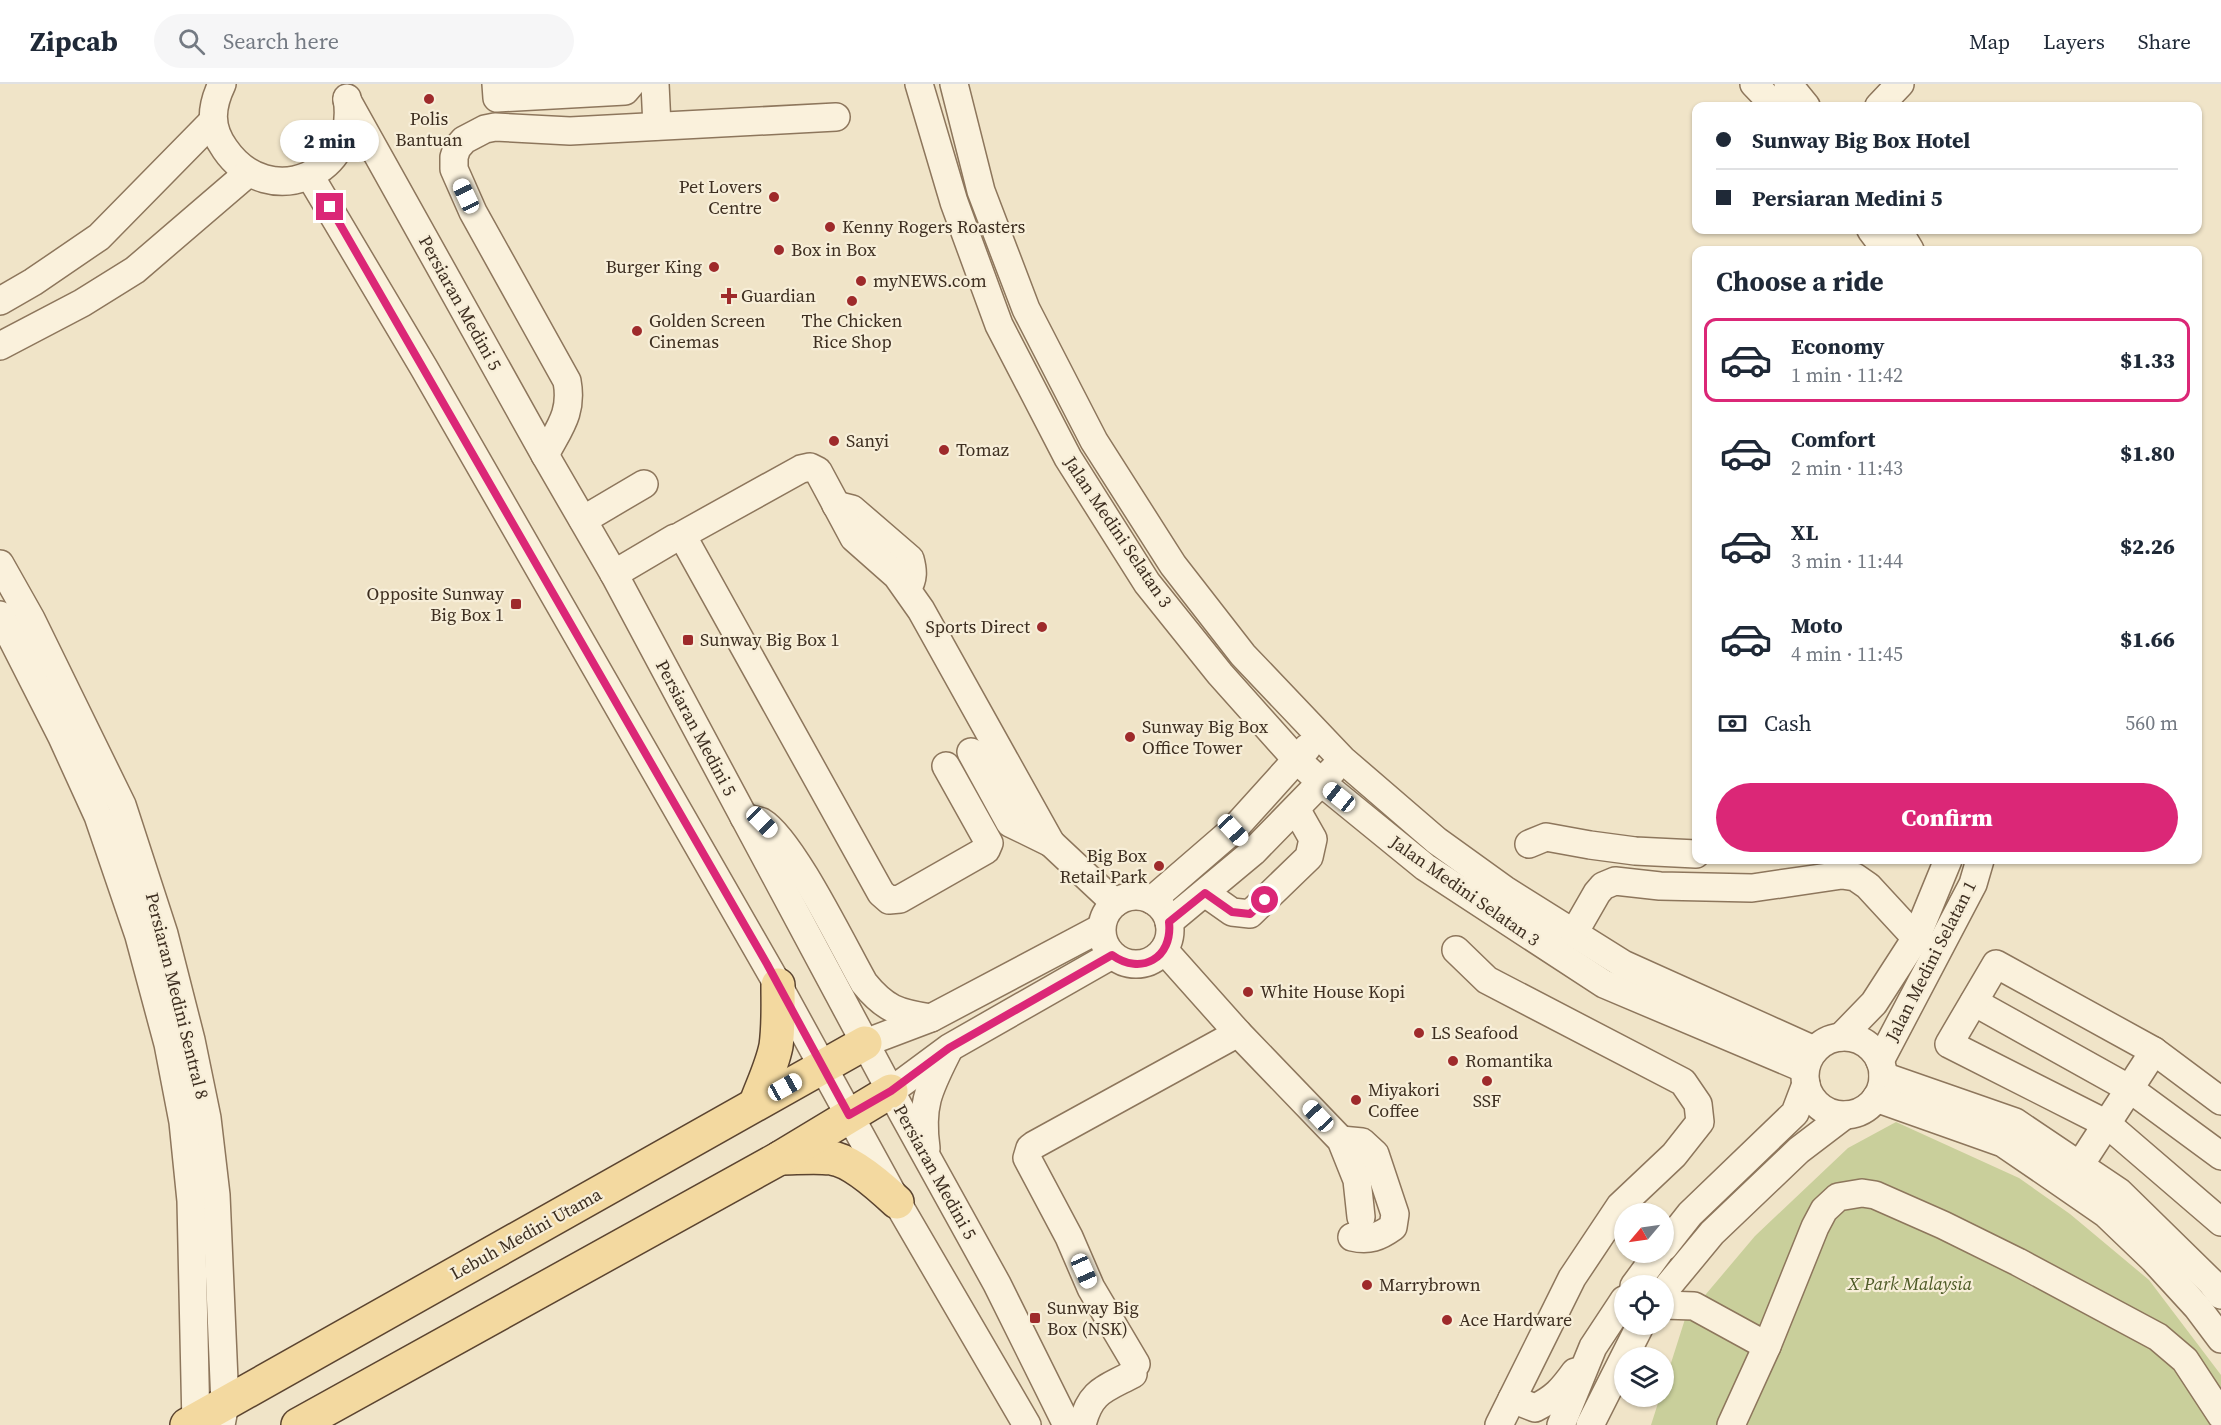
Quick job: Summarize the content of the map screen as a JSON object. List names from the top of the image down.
{
  "streets": {
    "main road": ["Lebuh Medini Utama"],
    "street": [
      "Persiaran Medini 5",
      "Jalan Medini Selatan 3",
      "Jalan Medini Selatan 1",
      "Persiaran Medini Sentral 8"
    ]
  },
  "crossings": [
    ["Persiaran Medini 5", "Lebuh Medini Utama"],
    ["Jalan Medini Selatan 3", "Jalan Medini Selatan 1"],
    ["Persiaran Medini Sentral 8", "Lebuh Medini Utama"]
  ],
  "parks": ["X Park Malaysia"],
  "places": {
    "other": [
      "Polis Bantuan",
      "Pet Lovers Centre",
      "Kenny Rogers Roasters",
      "Box in Box",
      "Burger King",
      "myNEWS.com",
      "The Chicken Rice Shop",
      "Golden Screen Cinemas",
      "Sanyi",
      "Tomaz",
      "Sports Direct",
      "Sunway Big Box Office Tower",
      "Big Box Retail Park",
      "White House Kopi",
      "LS Seafood",
      "Romantika",
      "SSF",
      "Miyakori Coffee",
      "Marrybrown",
      "Ace Hardware"
    ],
    "health": ["Guardian"],
    "transit": ["Opposite Sunway Big Box 1", "Sunway Big Box 1", "Sunway Big Box (NSK)"]
  },
  "north": "bottom left",
  "page": {
    "header": "Zipcab",
    "search": "Search here",
    "nav": ["Map", "Layers", "Share"],
    "banner": ["Sunway Big Box Hotel", "Persiaran Medini 5"],
    "bubble": "2 min",
    "heading": "Choose a ride",
    "list": [
      {
        "name": "Economy",
        "note": "1 min · 11:42",
        "value": "$1.33"
      },
      {
        "name": "Comfort",
        "note": "2 min · 11:43",
        "value": "$1.80"
      },
      {
        "name": "XL",
        "note": "3 min · 11:44",
        "value": "$2.26"
      },
      {
        "name": "Moto",
        "note": "4 min · 11:45",
        "value": "$1.66"
      }
    ],
    "pay": ["Cash", "560 m"],
    "buttons": "Confirm"
  }
}
